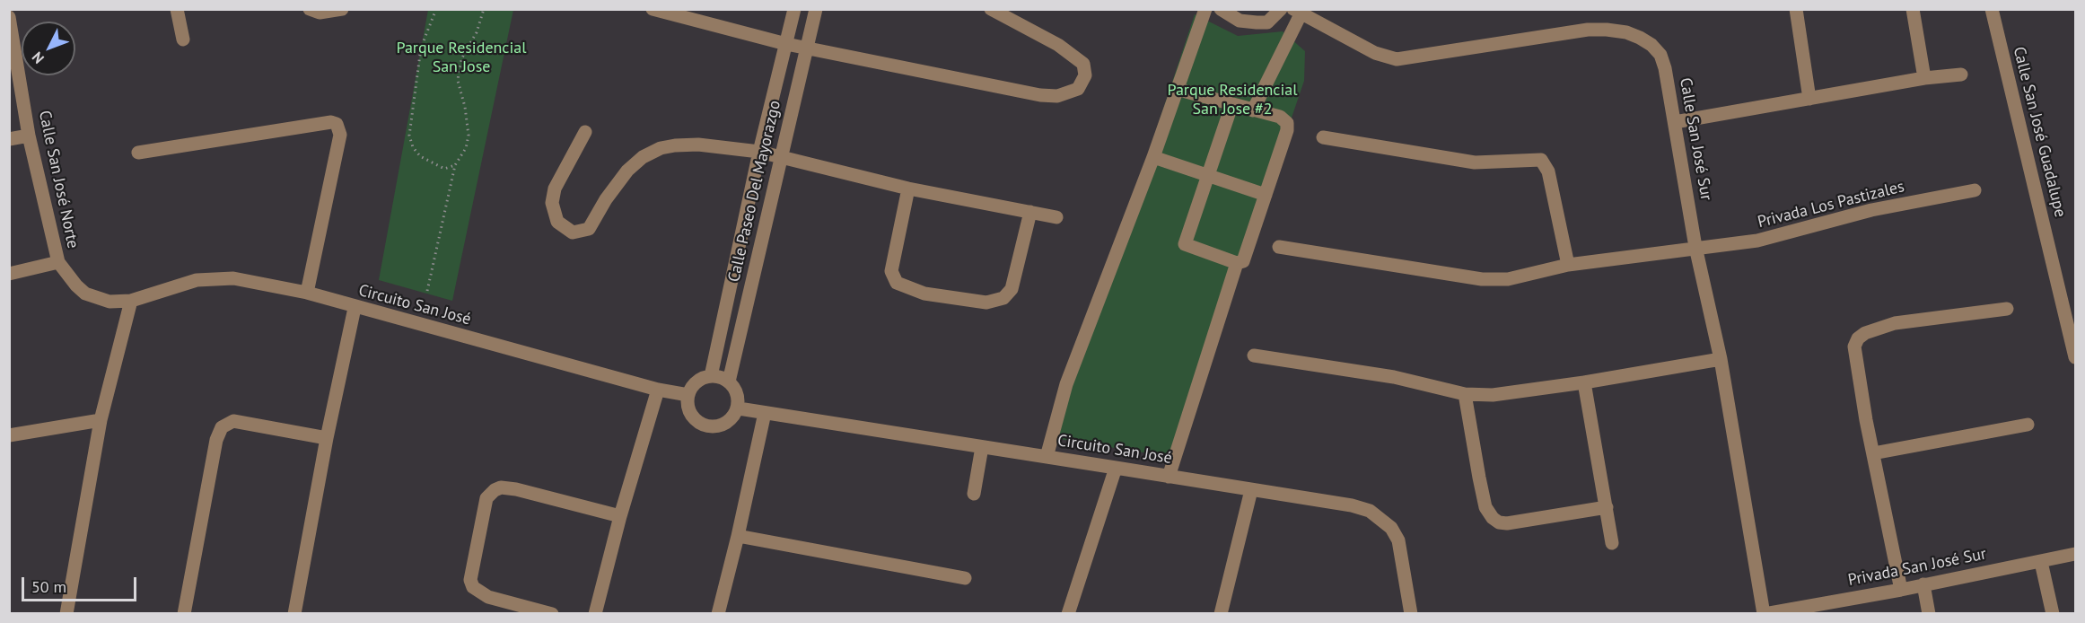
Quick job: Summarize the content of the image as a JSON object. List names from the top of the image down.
{
  "streets": {
    "street": [
      "Calle San José Guadalupe",
      "Calle San José Sur",
      "Calle San José Norte",
      "Calle Paseo Del Mayorazgo",
      "Privada Los Pastizales",
      "Circuito San José",
      "Privada San José Sur"
    ]
  },
  "crossings": [
    ["Calle San José Sur", "Privada Los Pastizales"],
    ["Calle San José Sur", "Privada San José Sur"],
    ["Calle San José Norte", "Circuito San José"],
    ["Calle Paseo Del Mayorazgo", "Circuito San José"]
  ],
  "parks": ["Parque Residencial San Jose", "Parque Residencial San Jose #2"],
  "scale_bar": "50 m",
  "north": "bottom left"
}
